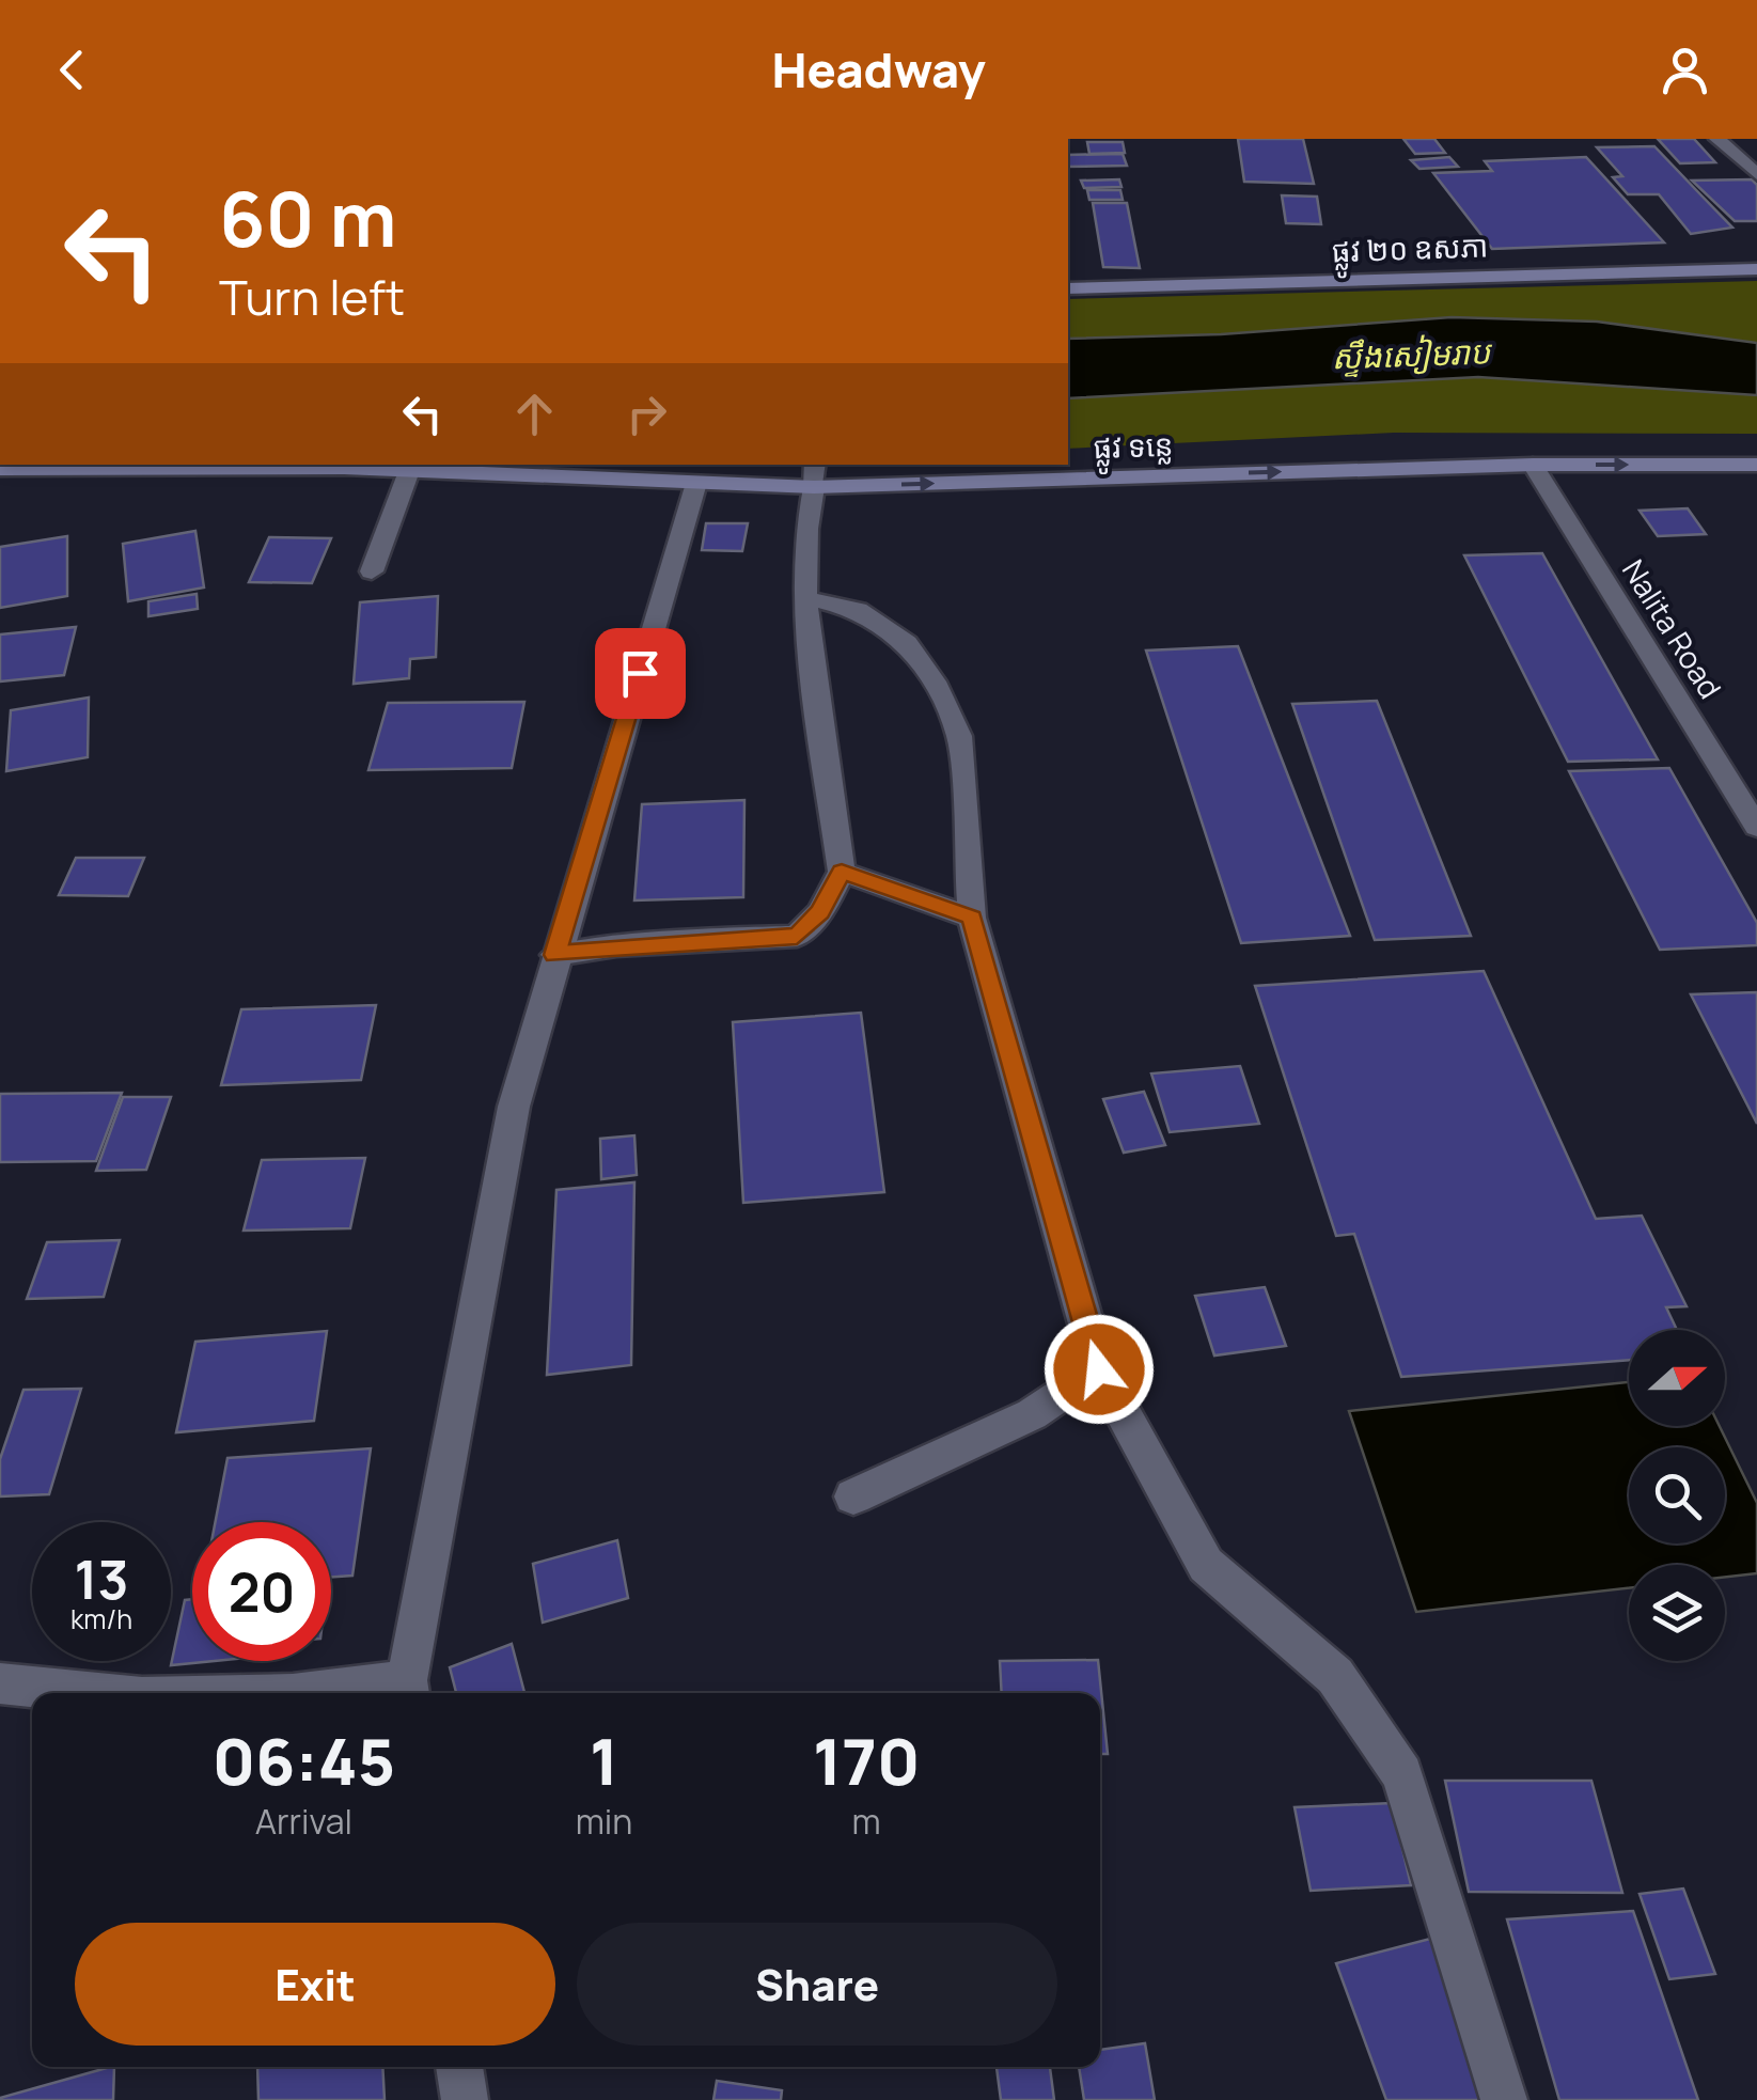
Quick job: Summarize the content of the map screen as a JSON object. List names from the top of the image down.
{
  "streets": {
    "street": ["ផ្លូវ ២០ ឧសភា", "ផ្លូវ ទន្លេ", "Nalita Road"]
  },
  "crossings": [
    ["ផ្លូវ ទន្លេ", "Nalita Road"]
  ],
  "one_way": ["ផ្លូវ ទន្លេ"],
  "water": ["ស្ទឹងសៀមរាប"],
  "north": "right",
  "page": {
    "header": "Headway",
    "turn": ["60 m", "Turn left"],
    "speed": "13 km/h",
    "limit": "20",
    "eta": [
      "06:45",
      "Arrival",
      "1",
      "min",
      "170",
      "m"
    ],
    "buttons": ["Exit", "Share"]
  }
}
